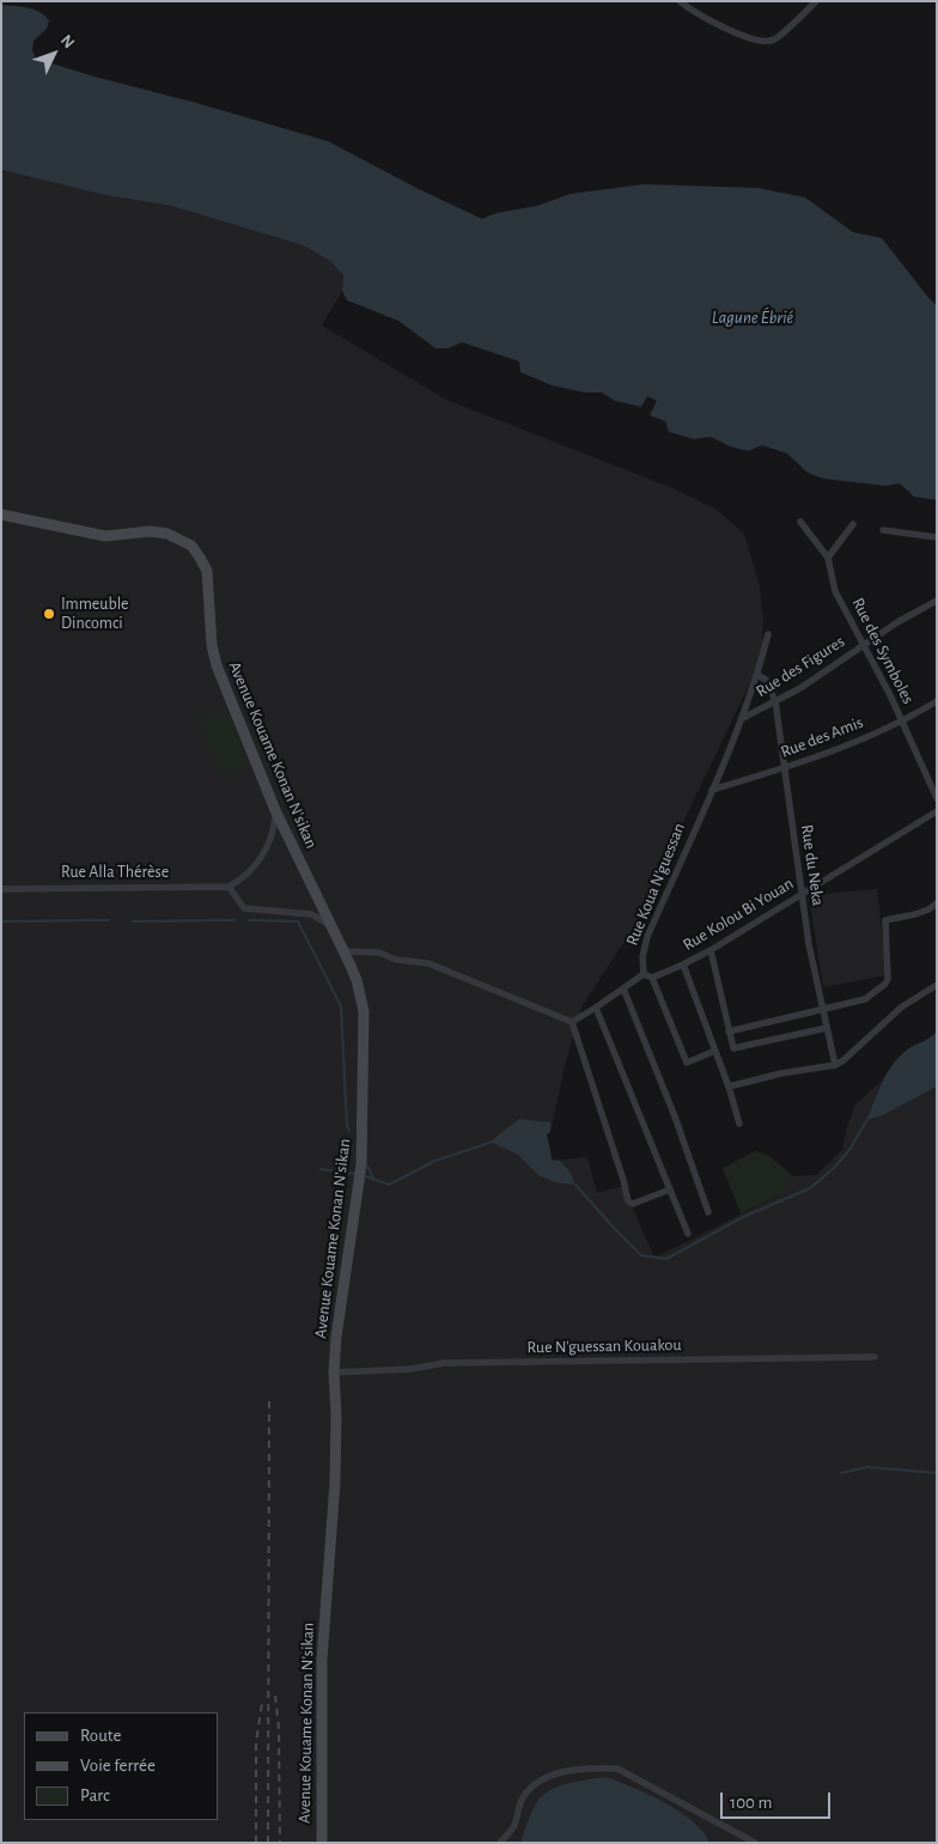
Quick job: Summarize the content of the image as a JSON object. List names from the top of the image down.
{
  "streets": {
    "street": [
      "Rue des Symboles",
      "Rue des Figures",
      "Rue des Amis",
      "Avenue Kouame Konan N'sikan",
      "Rue du Neka",
      "Rue Alla Thérèse",
      "Rue Koua N'guessan",
      "Rue Kolou Bi Youan",
      "Rue N'guessan Kouakou"
    ]
  },
  "crossings": [
    ["Rue des Symboles", "Rue des Figures"],
    ["Rue des Symboles", "Rue des Amis"],
    ["Rue des Figures", "Rue du Neka"],
    ["Rue des Figures", "Rue Koua N'guessan"],
    ["Rue des Amis", "Rue du Neka"],
    ["Rue des Amis", "Rue Koua N'guessan"],
    ["Avenue Kouame Konan N'sikan", "Rue N'guessan Kouakou"],
    ["Rue du Neka", "Rue Koua N'guessan"],
    ["Rue du Neka", "Rue Kolou Bi Youan"]
  ],
  "water": ["Lagune Ébrié"],
  "places": ["Immeuble Dincomci"],
  "legend": ["Route", "Voie ferrée", "Parc"],
  "scale_bar": "100 m",
  "north": "top right"
}
